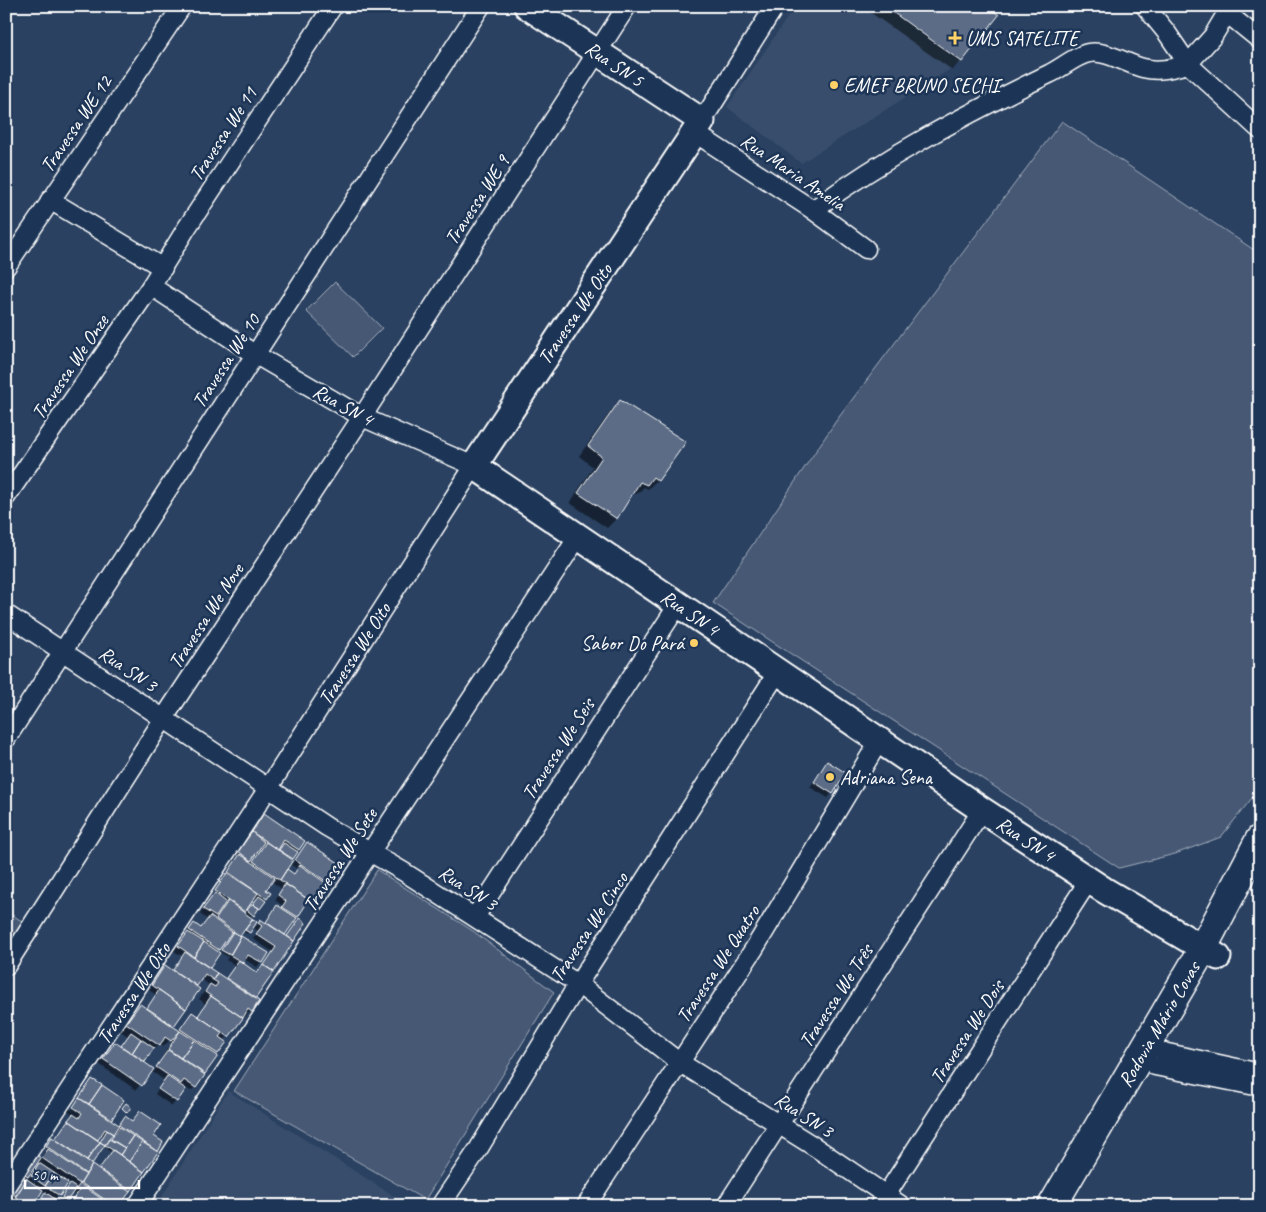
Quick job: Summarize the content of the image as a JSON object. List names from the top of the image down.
{
  "streets": {
    "main road": [
      "Rua SN 5",
      "Travessa We Oito",
      "Rua SN 4",
      "Rodovia Mário Covas"
    ],
    "street": [
      "Travessa WE 12",
      "Travessa We 11",
      "Rua Maria Amelia",
      "Travessa WE 9",
      "Travessa We 10",
      "Travessa We Onze",
      "Travessa We Nove",
      "Rua SN 3",
      "Travessa We Seis",
      "Travessa We Sete",
      "Travessa We Cinco",
      "Travessa We Quatro",
      "Travessa We Três",
      "Travessa We Dois"
    ]
  },
  "crossings": [
    ["Rua SN 5", "Rua Maria Amelia"],
    ["Rua SN 5", "Travessa WE 9"],
    ["Rua SN 5", "Travessa We Oito"],
    ["Travessa We 11", "Travessa We Onze"],
    ["Travessa We 11", "Rua SN 4"],
    ["Rua Maria Amelia", "Travessa We Oito"],
    ["Travessa WE 9", "Rua SN 4"],
    ["Travessa WE 9", "Travessa We Nove"],
    ["Travessa We Oito", "Rua SN 4"],
    ["Travessa We Oito", "Rua SN 3"],
    ["Travessa We 10", "Rua SN 4"],
    ["Travessa We 10", "Rua SN 3"],
    ["Travessa We Onze", "Rua SN 4"],
    ["Rua SN 4", "Travessa We Nove"],
    ["Rua SN 4", "Travessa We Seis"],
    ["Rua SN 4", "Travessa We Sete"],
    ["Rua SN 4", "Travessa We Cinco"],
    ["Rua SN 4", "Travessa We Quatro"],
    ["Rua SN 4", "Travessa We Três"],
    ["Rua SN 4", "Rodovia Mário Covas"],
    ["Rua SN 4", "Travessa We Dois"],
    ["Travessa We Nove", "Rua SN 3"],
    ["Rua SN 3", "Travessa We Seis"],
    ["Rua SN 3", "Travessa We Sete"],
    ["Rua SN 3", "Travessa We Cinco"],
    ["Rua SN 3", "Travessa We Quatro"],
    ["Rua SN 3", "Travessa We Três"],
    ["Rua SN 3", "Travessa We Dois"]
  ],
  "places": {
    "health": ["UMS SATELITE"],
    "other": ["EMEF BRUNO SECHI", "Sabor Do Pará", "Adriana Sena"]
  },
  "scale_bar": "50 m"
}
